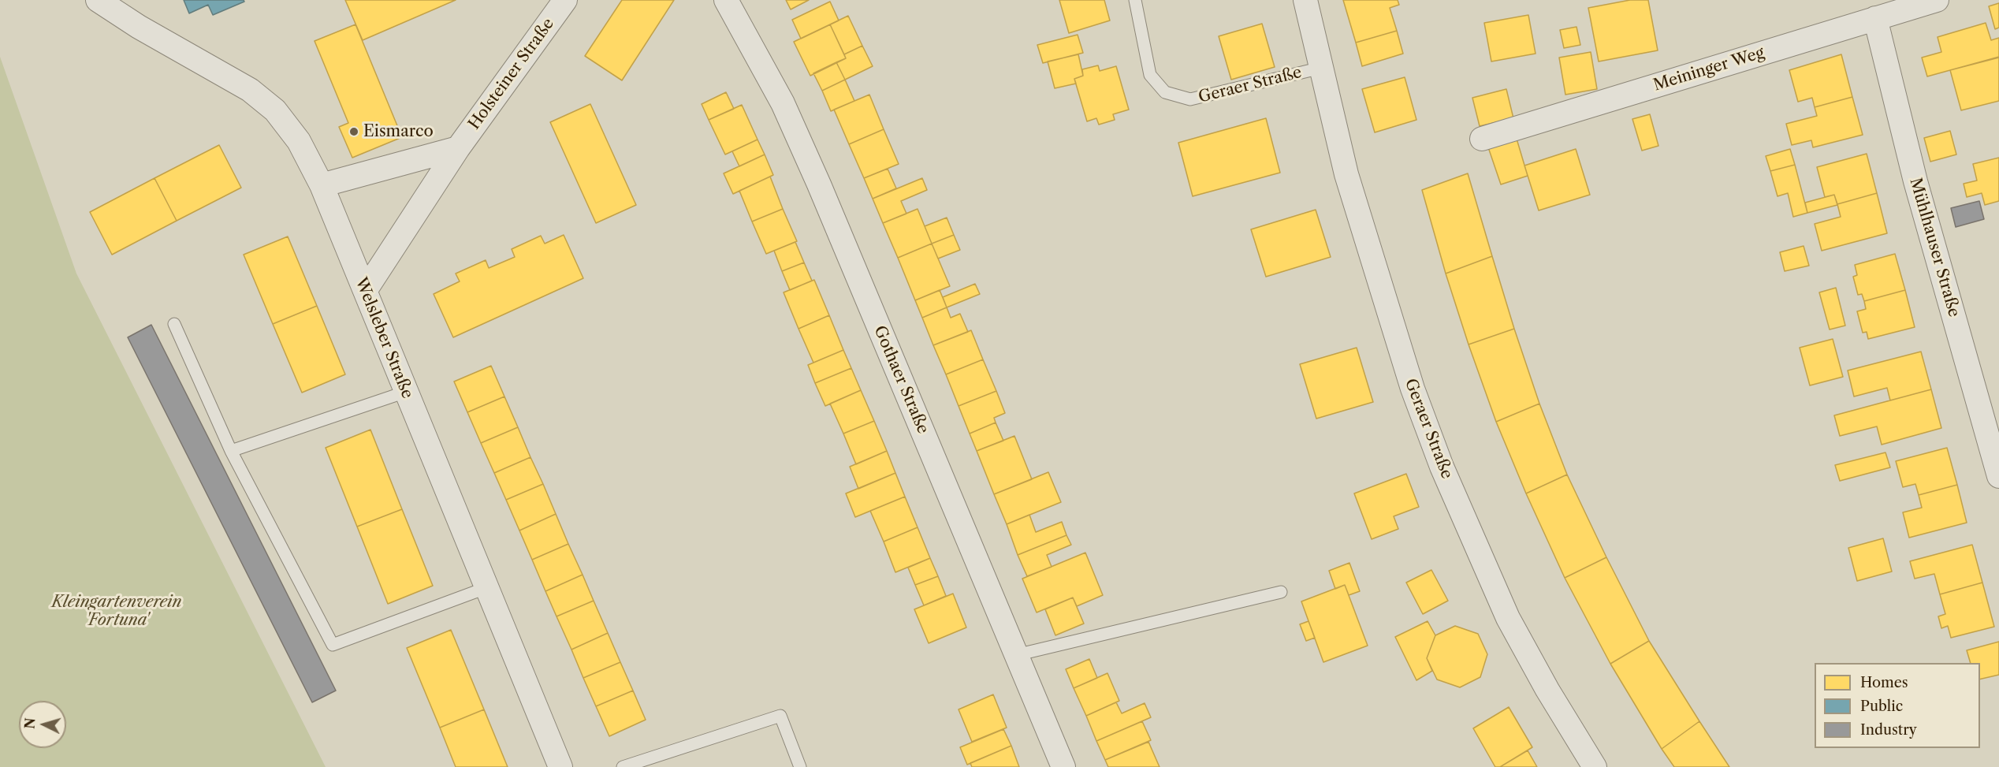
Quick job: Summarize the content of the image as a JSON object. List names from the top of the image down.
{
  "streets": {
    "street": [
      "Meininger Weg",
      "Holsteiner Straße",
      "Geraer Straße",
      "Mühlhauser Straße",
      "Welsleber Straße",
      "Gothaer Straße"
    ]
  },
  "crossings": [
    ["Meininger Weg", "Mühlhauser Straße"],
    ["Holsteiner Straße", "Welsleber Straße"]
  ],
  "parks": ["Kleingartenverein 'Fortuna'"],
  "places": ["Eismarco"],
  "legend": ["Homes", "Public", "Industry"],
  "north": "left"
}
